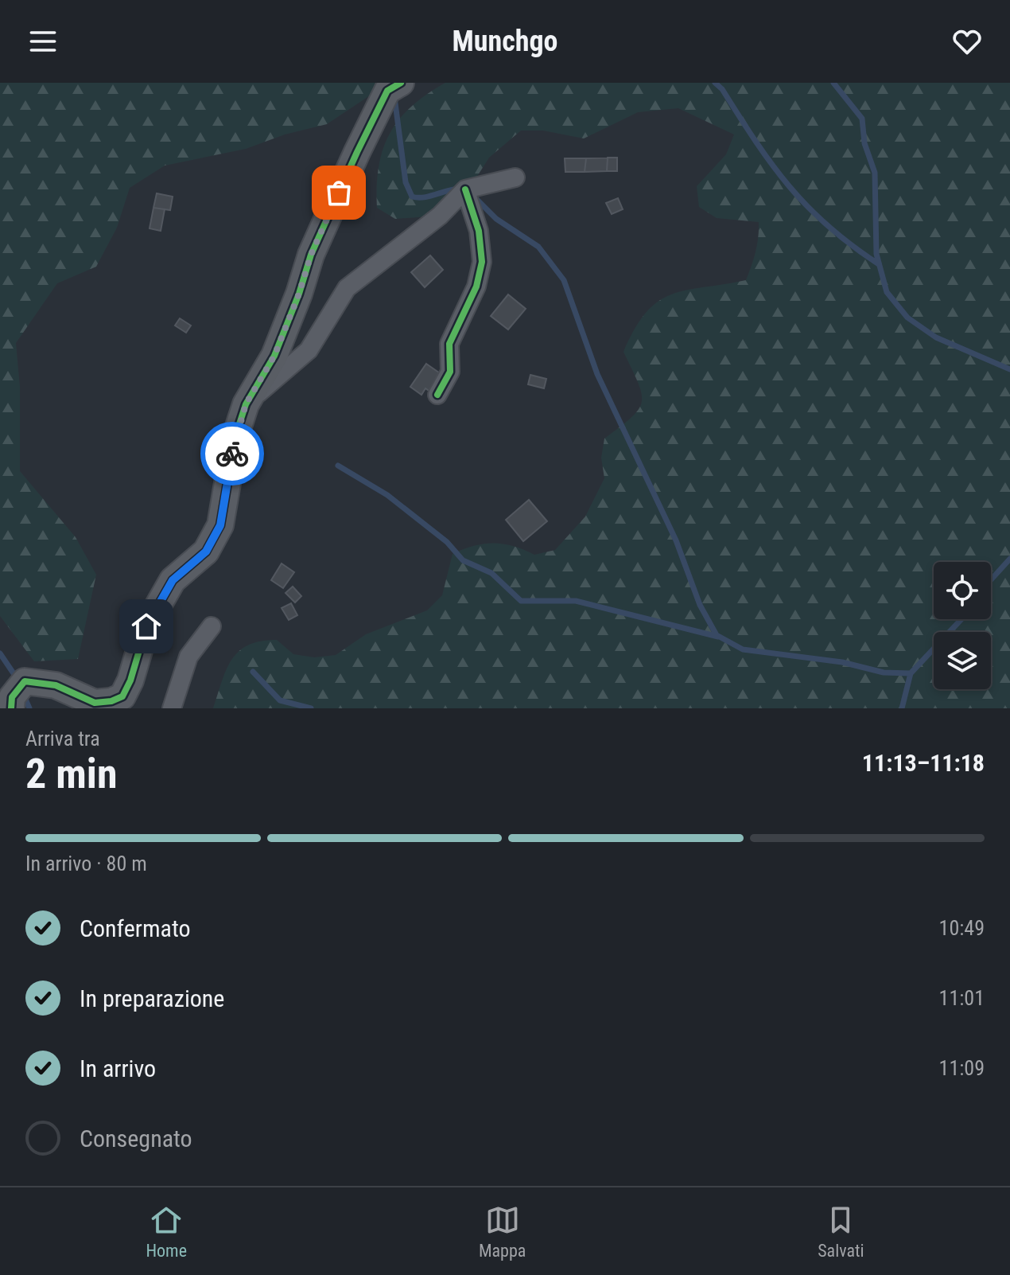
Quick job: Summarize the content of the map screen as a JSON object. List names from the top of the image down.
{
  "page": {
    "header": "Munchgo",
    "heading": ["2 min", "Arriva tra", "11:13–11:18"],
    "bar": "In arrivo · 80 m",
    "list": [
      ["Confermato", "10:49"],
      ["In preparazione", "11:01"],
      ["In arrivo", "11:09"],
      "Consegnato"
    ],
    "tabs": ["Home", "Mappa", "Salvati"]
  }
}
